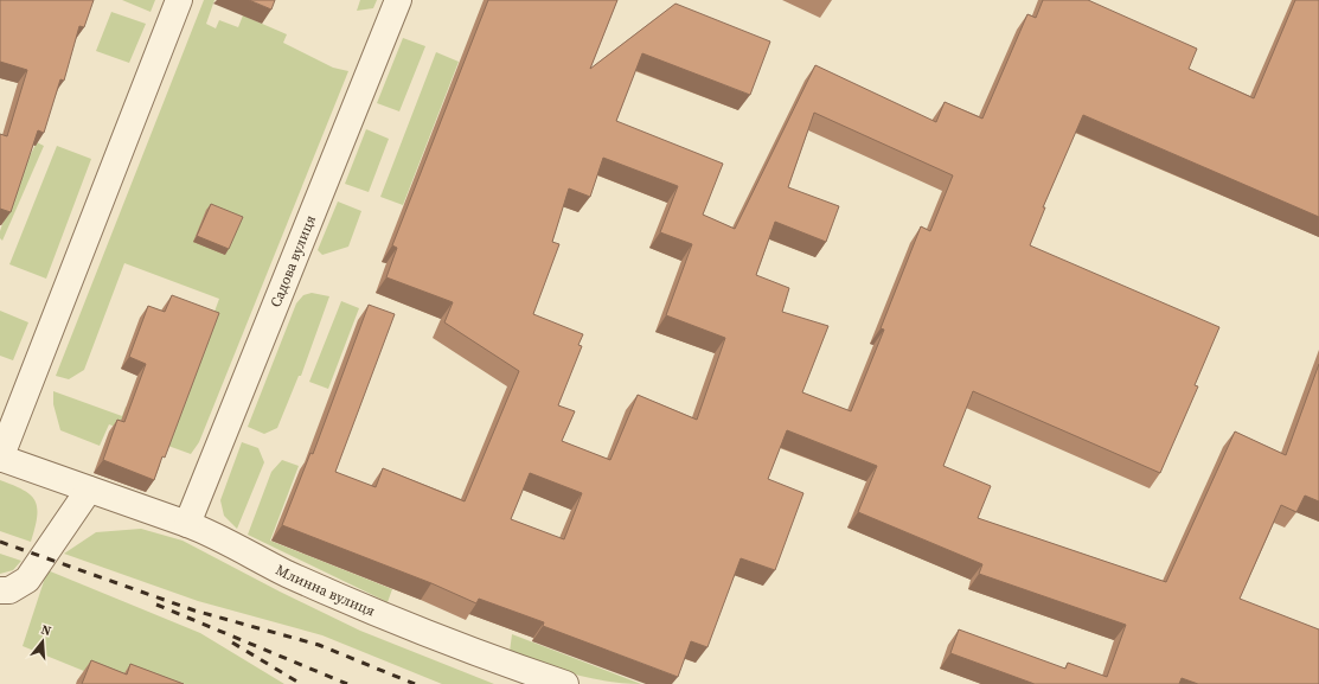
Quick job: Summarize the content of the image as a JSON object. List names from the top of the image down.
{
  "streets": {
    "street": ["Садова вулиця", "Млинна вулиця"]
  },
  "crossings": [
    ["Садова вулиця", "Млинна вулиця"]
  ],
  "north": "top"
}
